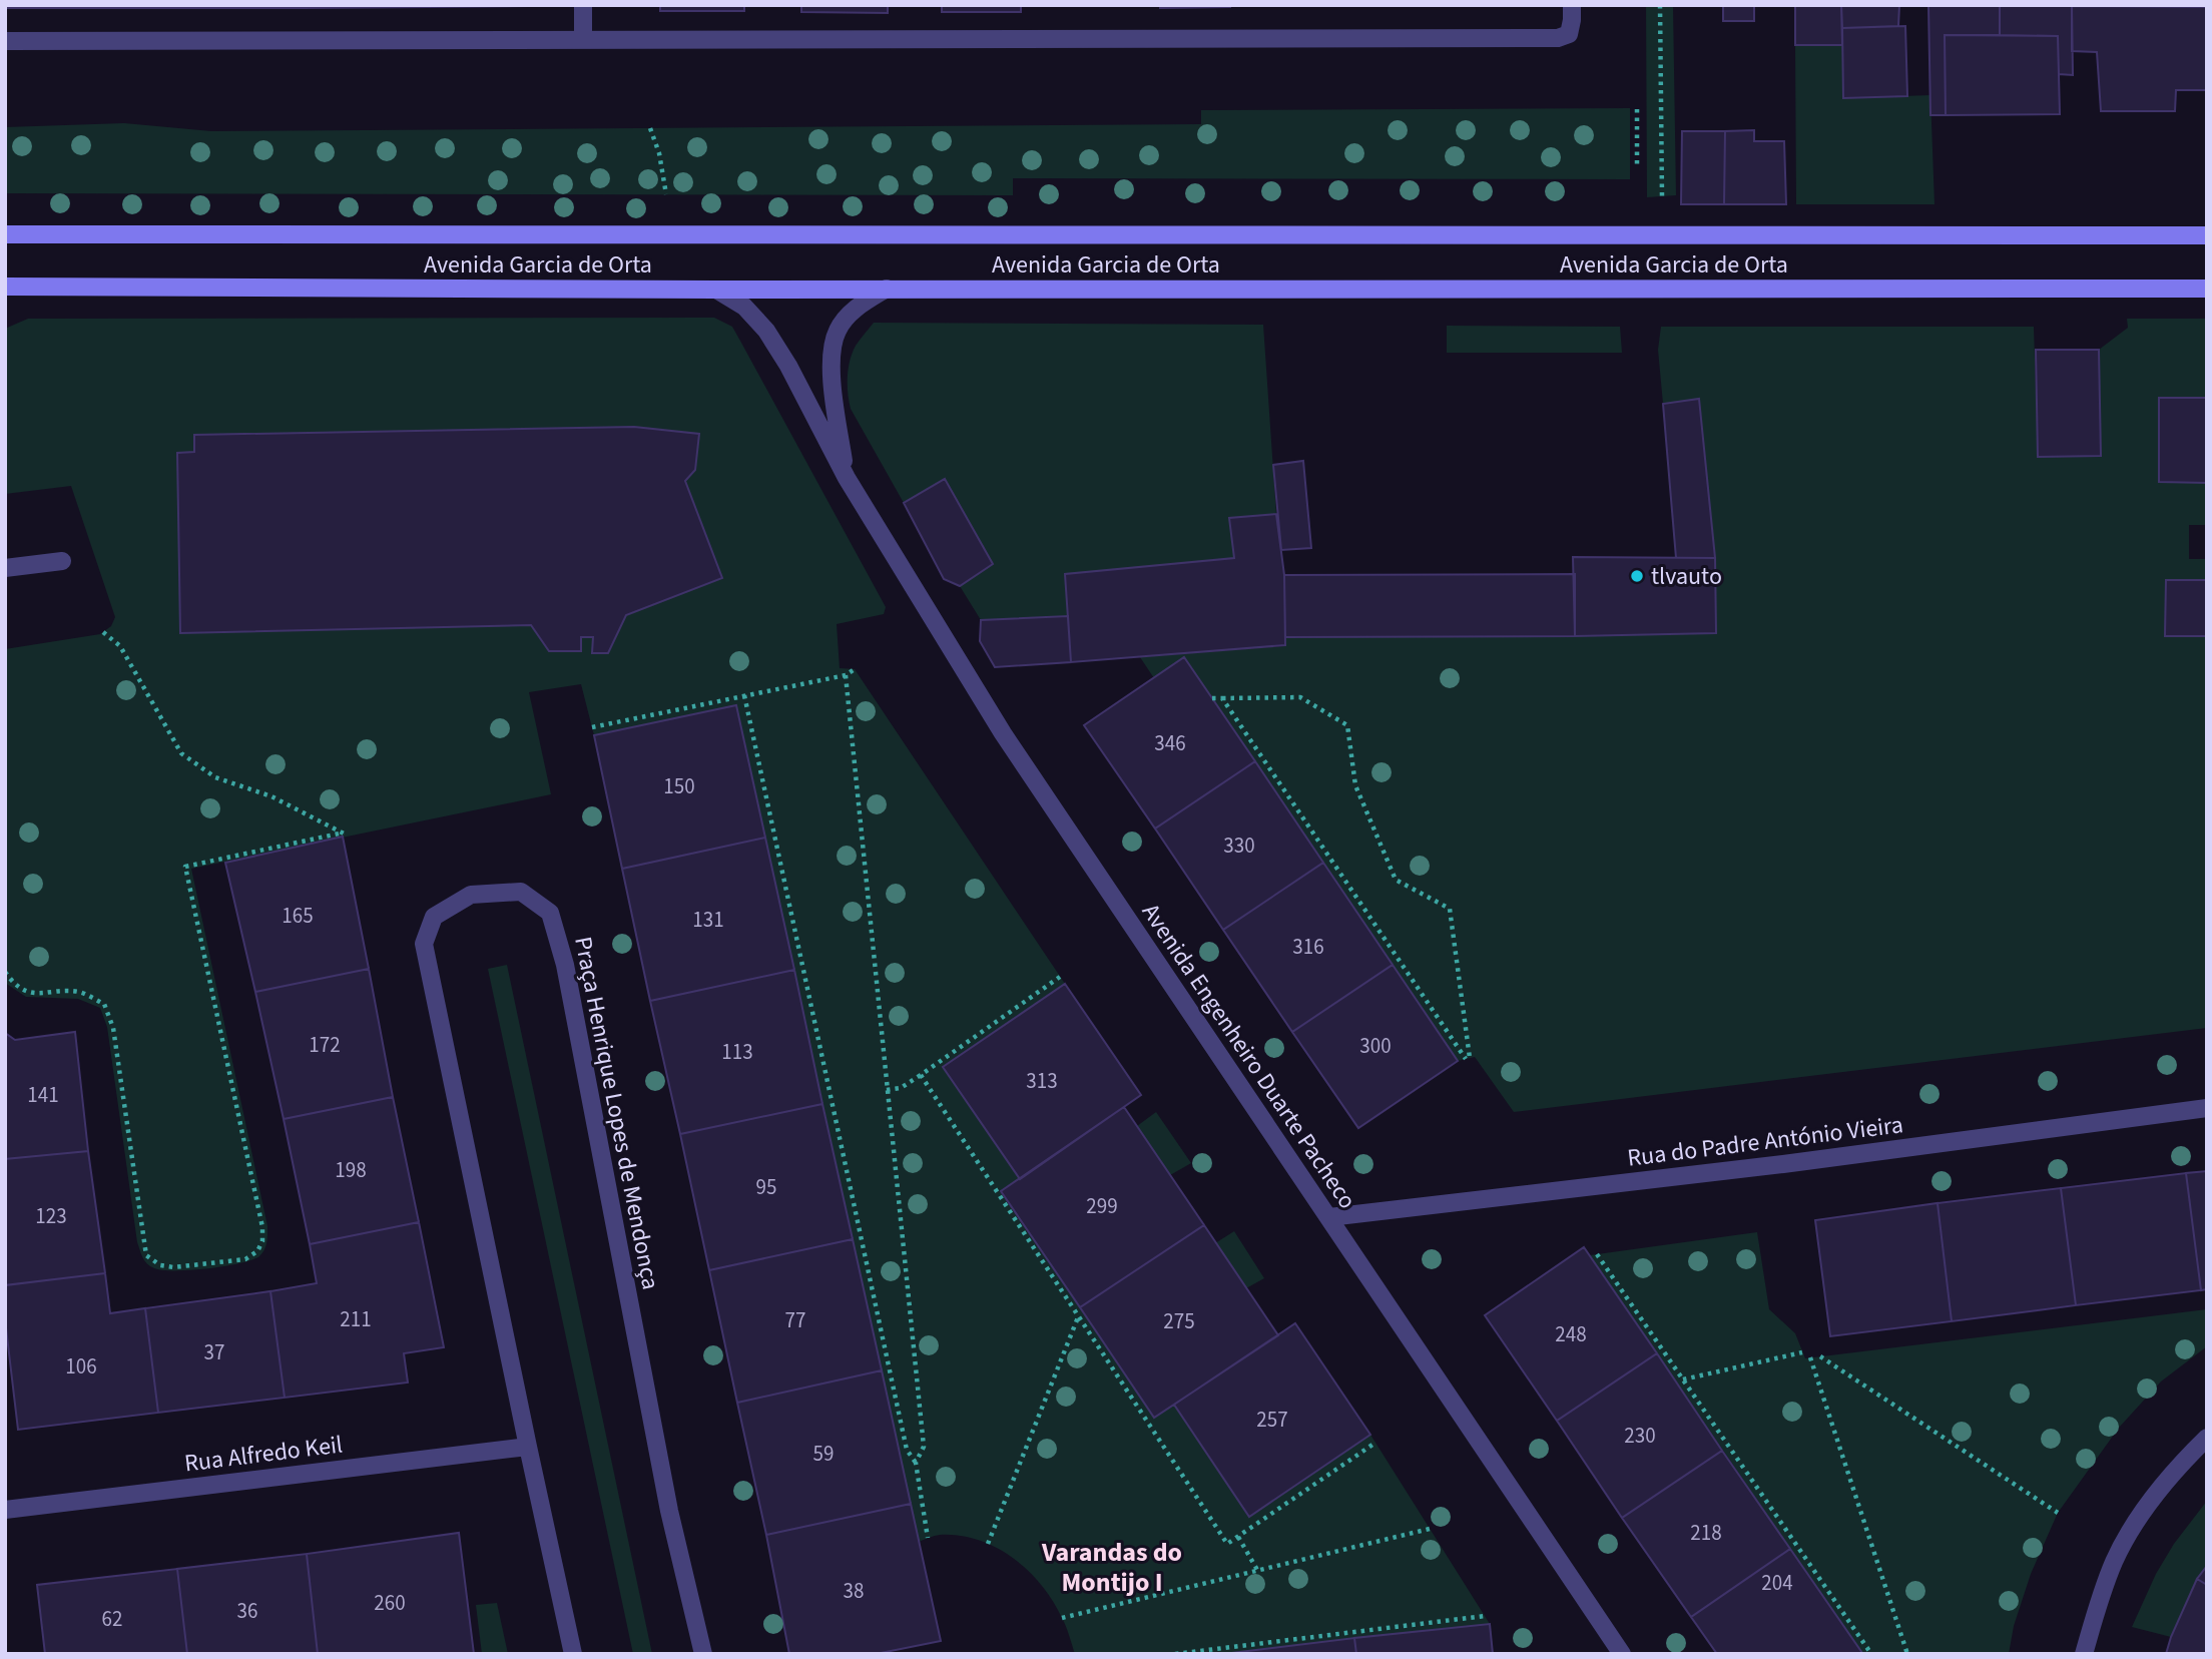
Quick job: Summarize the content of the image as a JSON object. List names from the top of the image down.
{
  "streets": {
    "main road": ["Avenida Garcia de Orta"],
    "street": [
      "Avenida Engenheiro Duarte Pacheco",
      "Praça Henrique Lopes de Mendonça",
      "Rua do Padre António Vieira",
      "Rua Alfredo Keil"
    ]
  },
  "crossings": [
    ["Avenida Garcia de Orta", "Avenida Engenheiro Duarte Pacheco"],
    ["Avenida Engenheiro Duarte Pacheco", "Rua do Padre António Vieira"],
    ["Praça Henrique Lopes de Mendonça", "Rua Alfredo Keil"]
  ],
  "districts": ["Varandas do Montijo I"],
  "places": ["tlvauto"],
  "house_numbers": [
    "346",
    "150",
    "330",
    "165",
    "131",
    "316",
    "172",
    "300",
    "113",
    "313",
    "141",
    "198",
    "95",
    "299",
    "123",
    "211",
    "77",
    "275",
    "248",
    "37",
    "106",
    "257",
    "230",
    "59",
    "218",
    "204",
    "38",
    "260",
    "36",
    "62"
  ]
}
